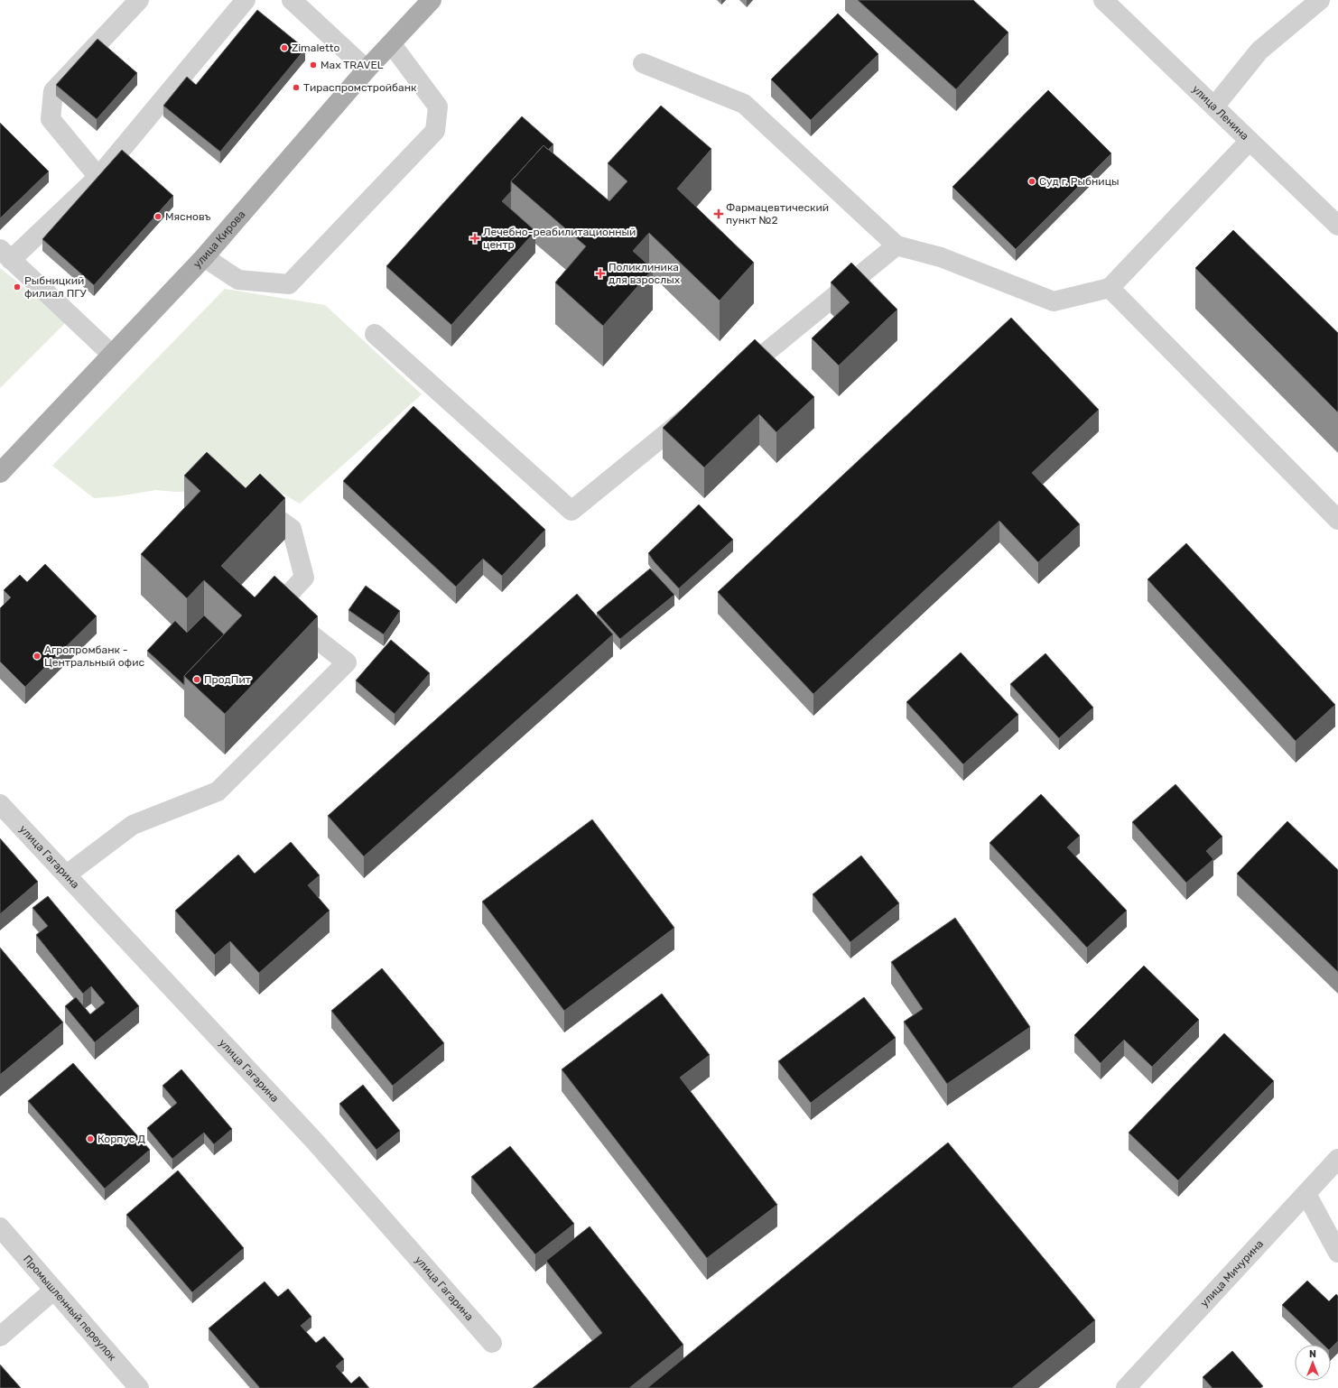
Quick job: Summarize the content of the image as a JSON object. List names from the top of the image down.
{
  "streets": {
    "main road": ["улица Кирова"],
    "street": [
      "улица Ленина",
      "улица Гагарина",
      "улица Мичурина",
      "Промышленный переулок"
    ]
  },
  "places": {
    "other": [
      "Zimaletto",
      "Max TRAVEL",
      "Тираспромстройбанк",
      "Суд г. Рыбницы",
      "Мясновъ",
      "Рыбницкий филиал ПГУ",
      "Агропромбанк - Центральный офис",
      "ПродПит",
      "Корпус Д"
    ],
    "health": ["Фармацевтический пункт №2", "Лечебно-реабилитационный центр", "Поликлиника для взрослых"]
  },
  "north": "top"
}
